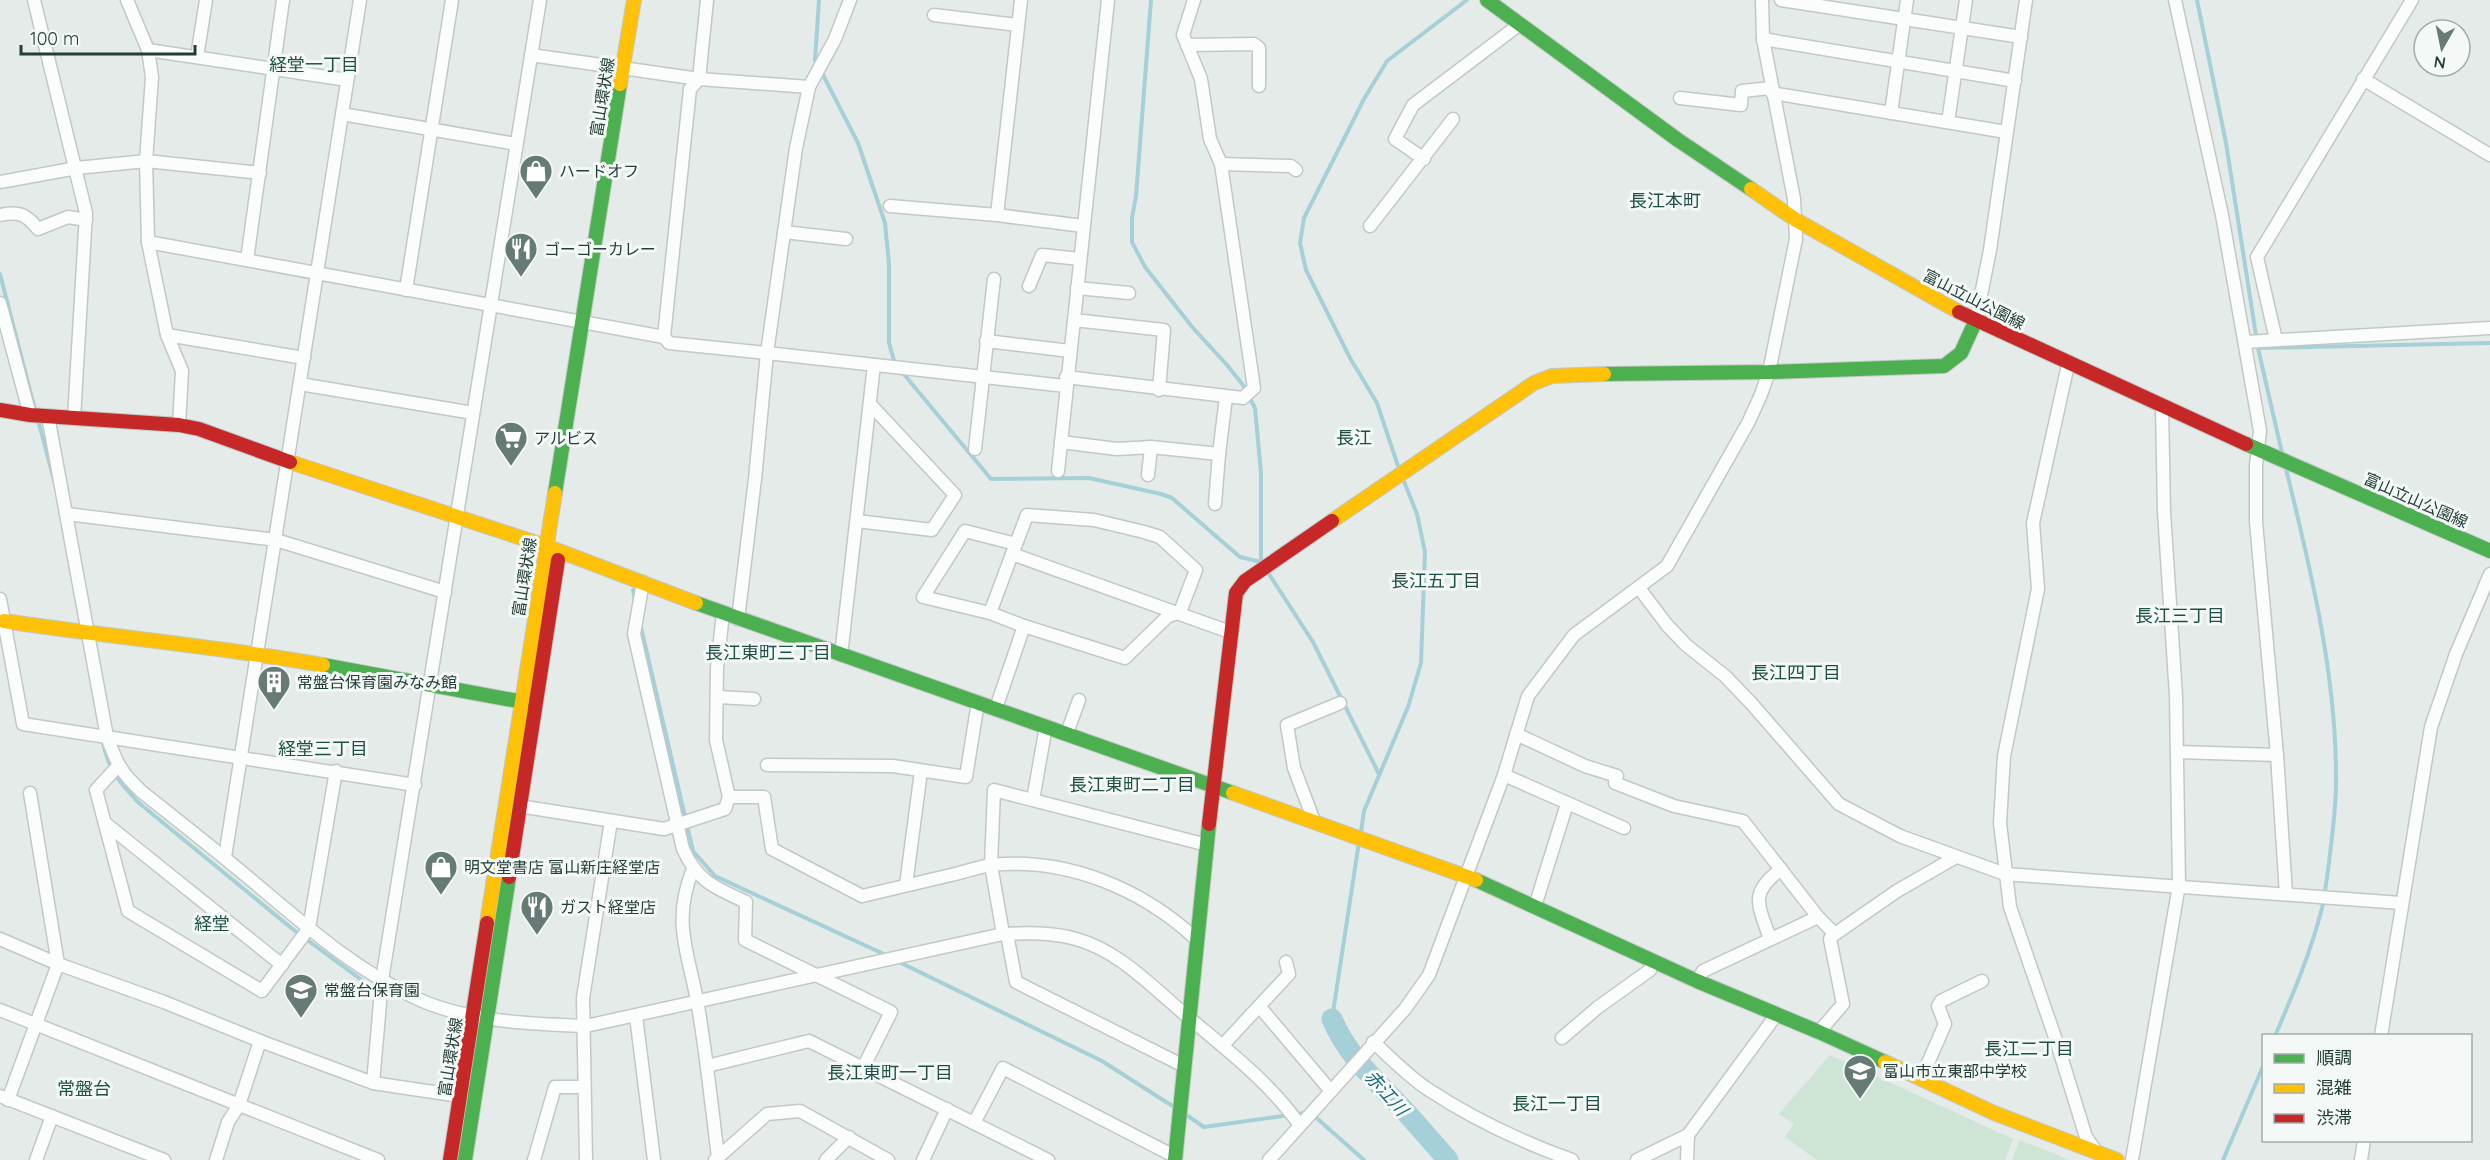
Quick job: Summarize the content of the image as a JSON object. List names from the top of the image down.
{
  "streets": {
    "street": ["富山環状線", "富山立山公園線"]
  },
  "districts": [
    "経堂一丁目",
    "長江本町",
    "長江",
    "長江五丁目",
    "長江三丁目",
    "長江東町三丁目",
    "長江四丁目",
    "経堂三丁目",
    "長江東町二丁目",
    "経堂",
    "長江二丁目",
    "長江東町一丁目",
    "常盤台",
    "長江一丁目"
  ],
  "water": ["赤江川"],
  "places": {
    "shop": ["ハードオフ", "明文堂書店 富山新庄経堂店"],
    "restaurant": ["ゴーゴーカレー", "ガスト経堂店"],
    "supermarket": ["アルビス"],
    "building": ["常盤台保育園みなみ館"],
    "school or university": ["常盤台保育園", "富山市立東部中学校"]
  },
  "legend": ["順調", "混雑", "渋滞"],
  "scale_bar": "100 m",
  "north": "bottom"
}
